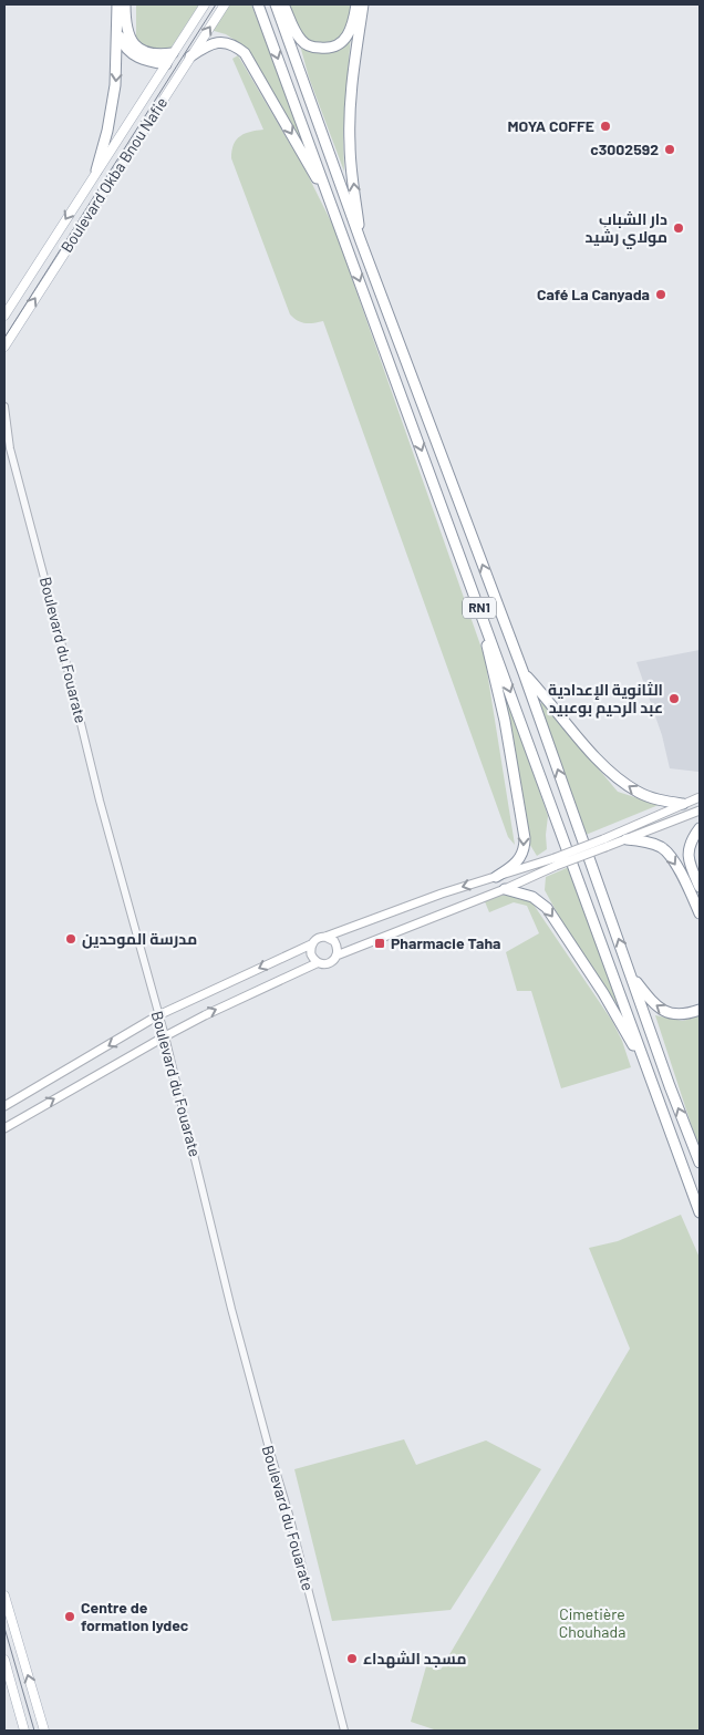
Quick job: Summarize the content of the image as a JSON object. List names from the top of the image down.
{
  "streets": {
    "highway": ["RN1"],
    "main road": ["Boulevard Okba Bnou Nafie"],
    "street": ["Boulevard du Fouarate"]
  },
  "parks": ["Cimetière Chouhada"],
  "places": {
    "other": [
      "MOYA COFFE",
      "c3002592",
      "دار الشباب مولاي رشيد",
      "Café La Canyada",
      "الثانوية الإعدادية عبد الرحيم بوعبيد",
      "مدرسة الموحدين",
      "Centre de formation lydec",
      "مسجد الشهداء"
    ],
    "transit": ["Pharmacie Taha"]
  }
}
